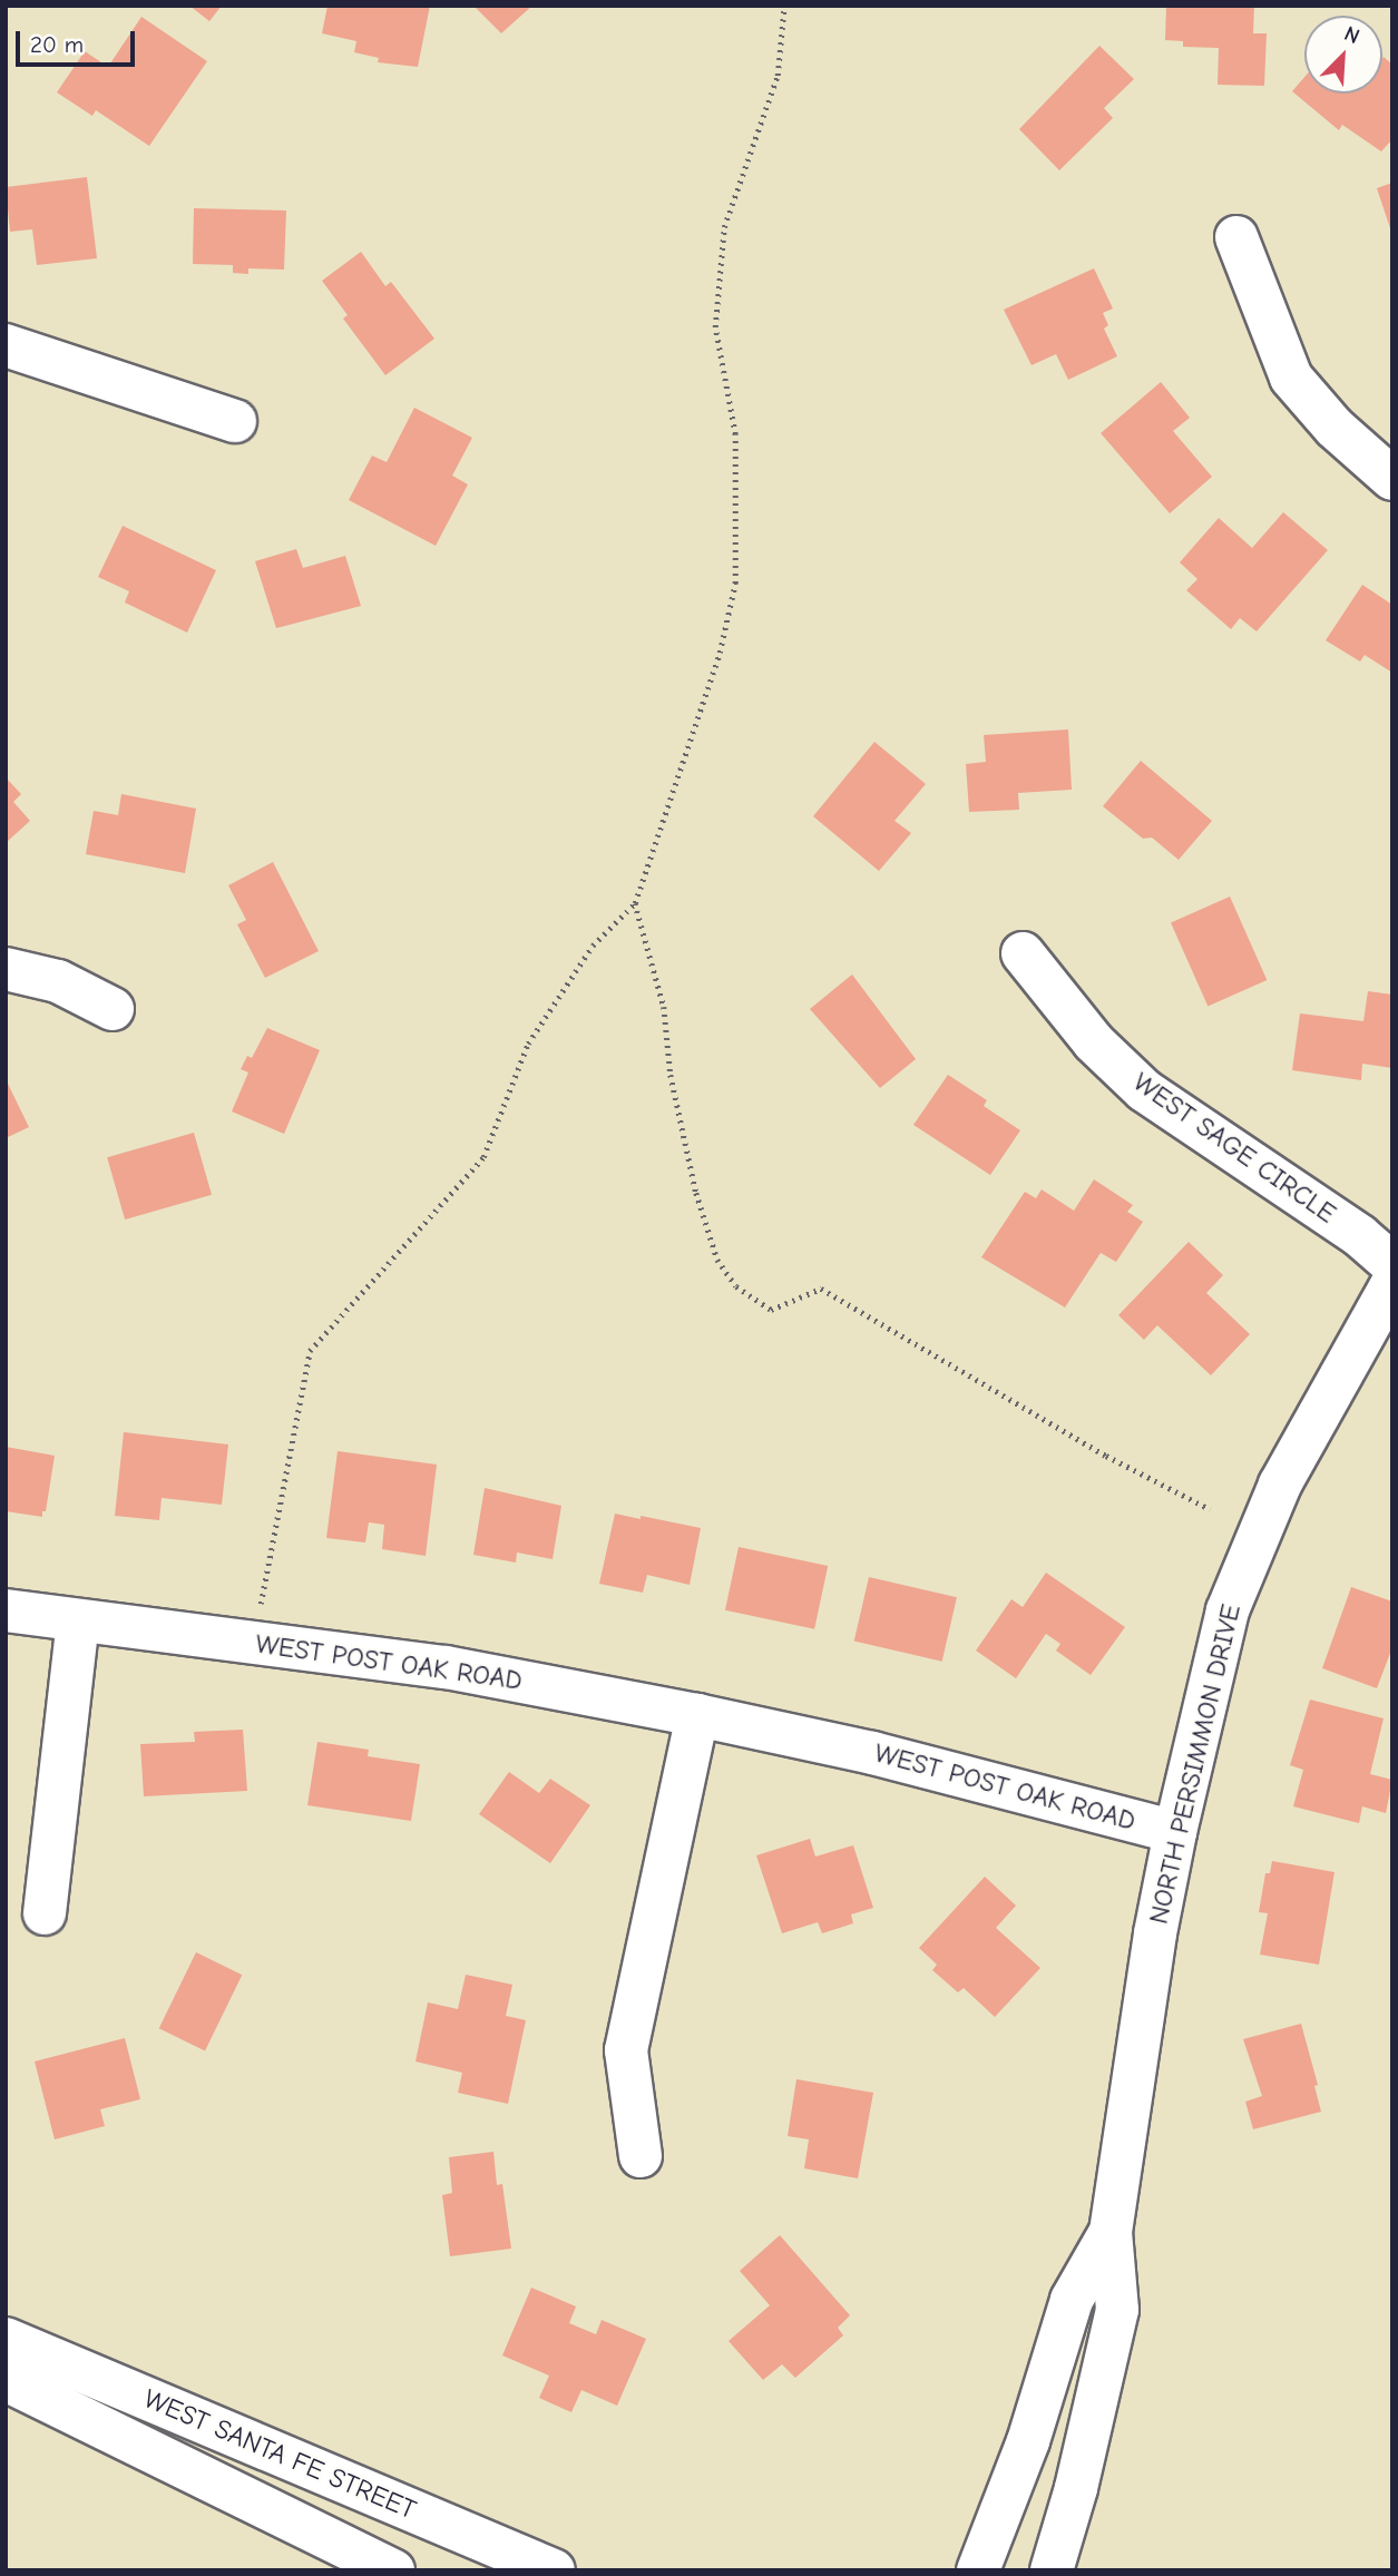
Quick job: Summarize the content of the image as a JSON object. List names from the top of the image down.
{
  "streets": {
    "street": [
      "WEST SAGE CIRCLE",
      "WEST POST OAK ROAD",
      "NORTH PERSIMMON DRIVE",
      "WEST SANTA FE STREET"
    ]
  },
  "crossings": [
    ["WEST POST OAK ROAD", "NORTH PERSIMMON DRIVE"]
  ],
  "scale_bar": "20 m",
  "north": "top right"
}
